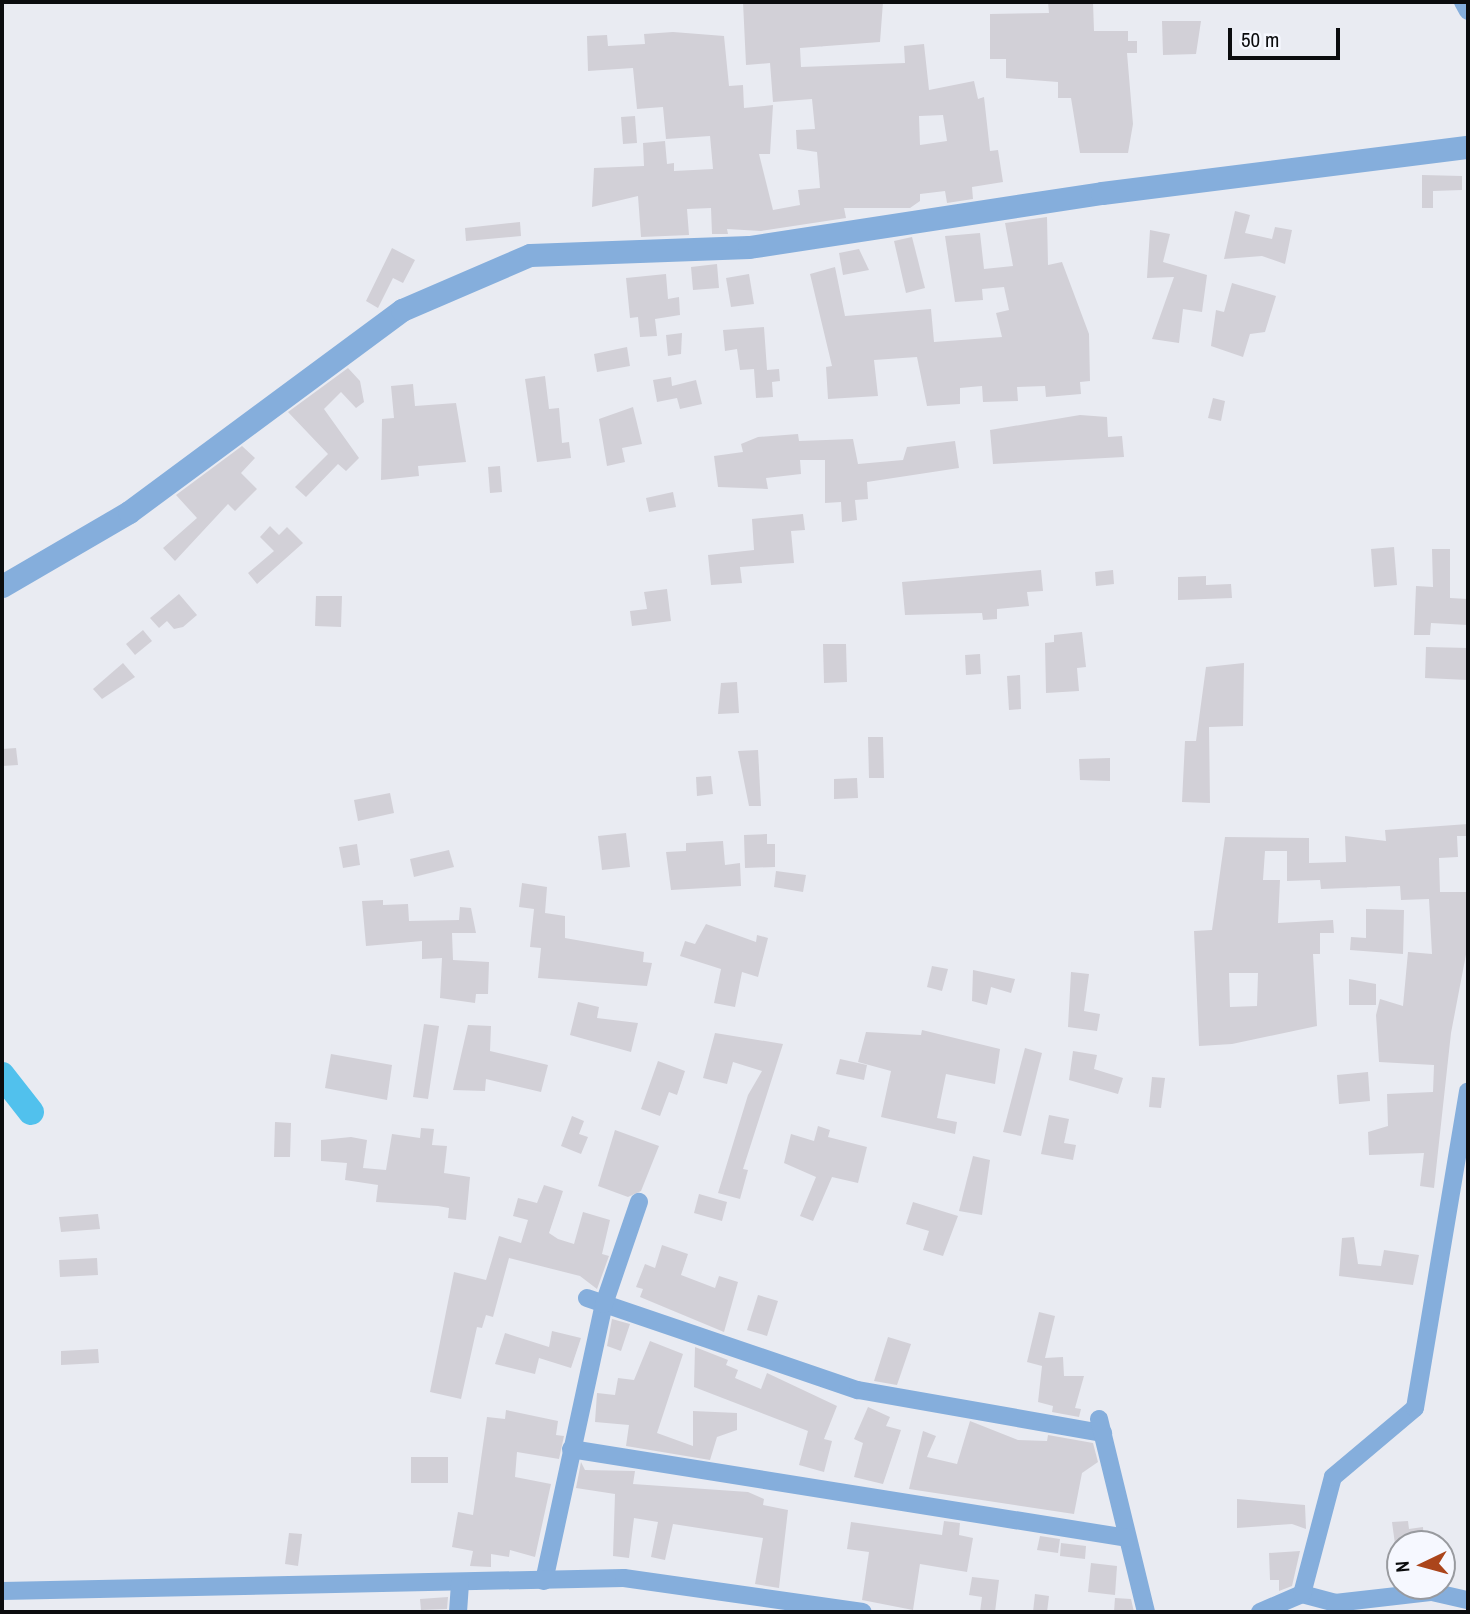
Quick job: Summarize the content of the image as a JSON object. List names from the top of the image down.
{
  "scale_bar": "50 m",
  "north": "left"
}
